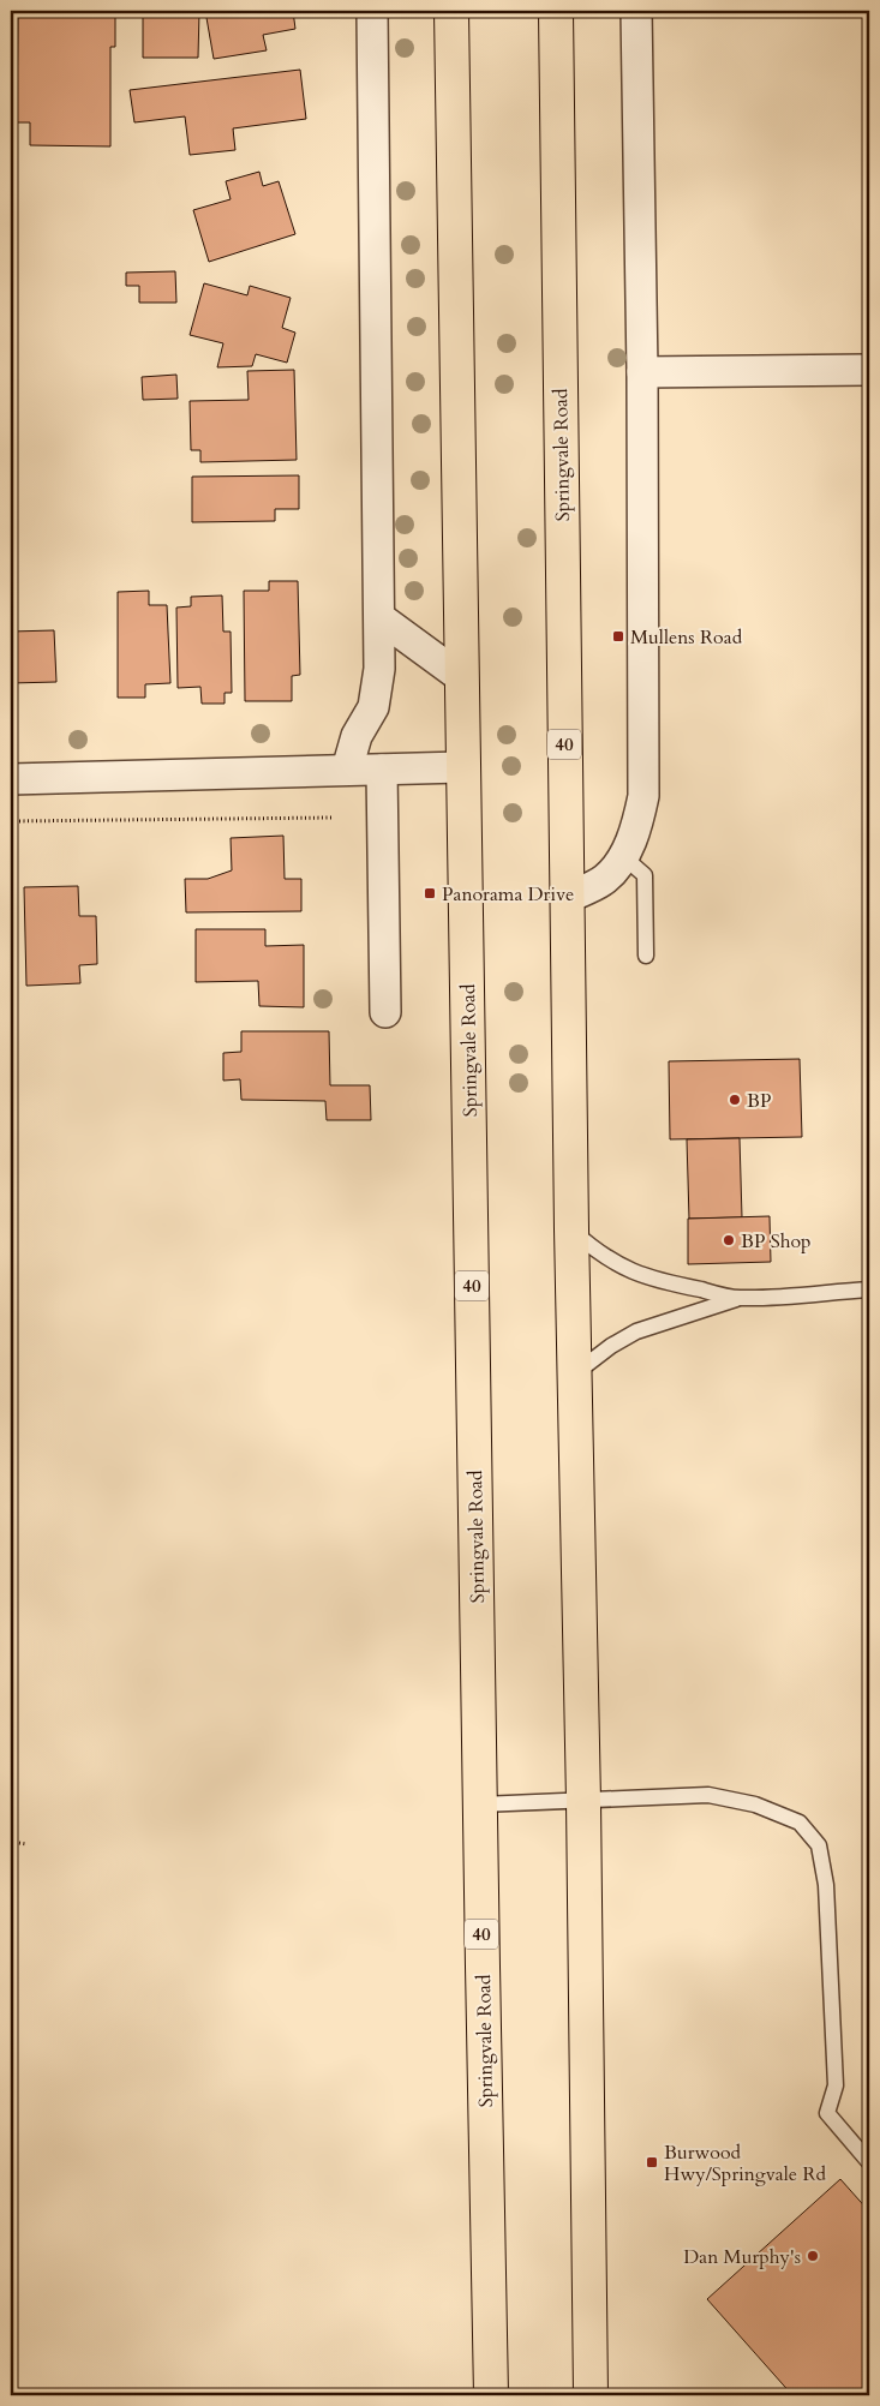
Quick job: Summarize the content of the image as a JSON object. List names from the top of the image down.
{
  "streets": {
    "highway": ["Springvale Road", "40"]
  },
  "places": {
    "transit": ["Mullens Road", "Panorama Drive", "Burwood Hwy/Springvale Rd"],
    "other": ["BP", "BP Shop", "Dan Murphy's"]
  }
}
